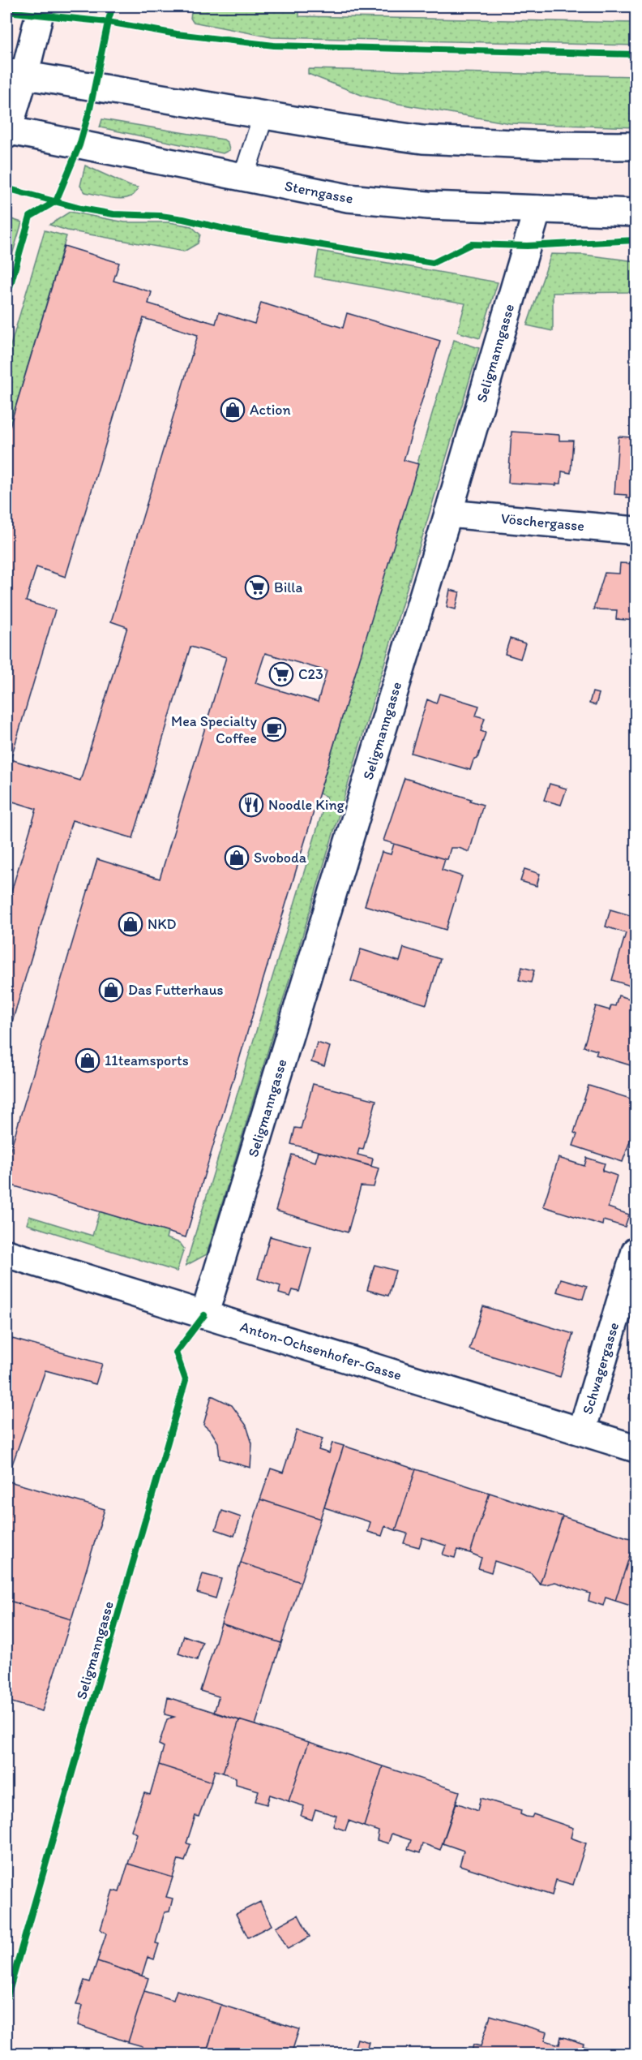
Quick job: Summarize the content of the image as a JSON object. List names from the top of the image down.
{
  "streets": {
    "main road": [
      "Sterngasse",
      "Seligmanngasse",
      "Vöschergasse",
      "Anton-Ochsenhofer-Gasse",
      "Schwagergasse"
    ]
  },
  "crossings": [
    ["Sterngasse", "Seligmanngasse"],
    ["Seligmanngasse", "Vöschergasse"],
    ["Seligmanngasse", "Anton-Ochsenhofer-Gasse"],
    ["Anton-Ochsenhofer-Gasse", "Schwagergasse"]
  ],
  "places": {
    "shop": [
      "Action",
      "Svoboda",
      "NKD",
      "Das Futterhaus",
      "11teamsports"
    ],
    "supermarket": ["Billa", "C23"],
    "cafe": ["Mea Specialty Coffee"],
    "restaurant": ["Noodle King"]
  }
}
